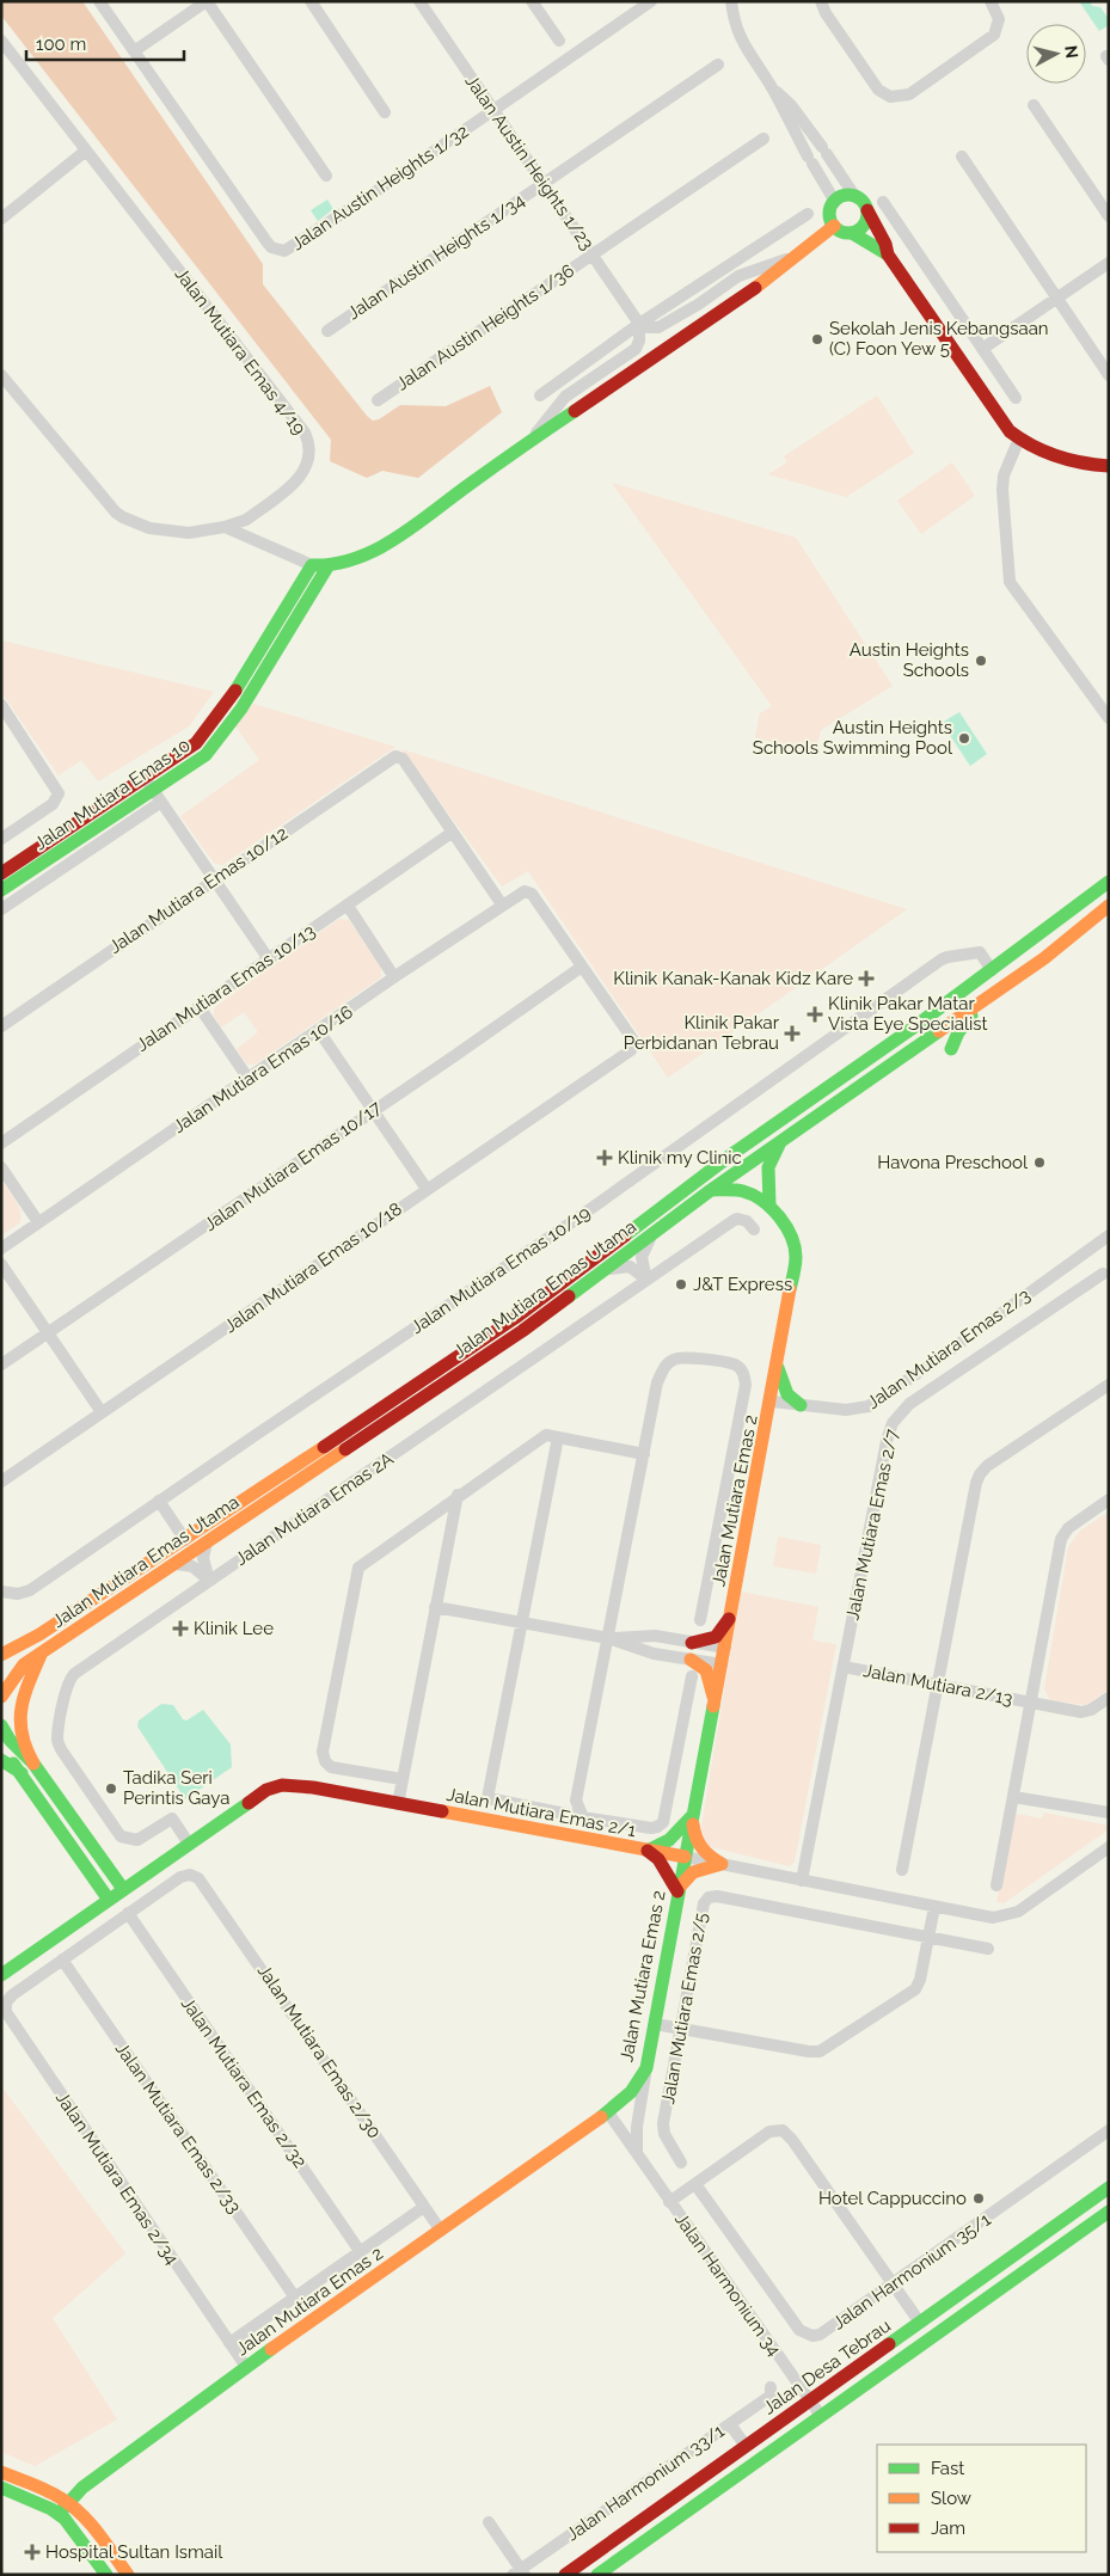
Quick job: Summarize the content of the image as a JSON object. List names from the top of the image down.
{
  "streets": {
    "street": [
      "Jalan Austin Heights 1/23",
      "Jalan Austin Heights 1/32",
      "Jalan Austin Heights 1/34",
      "Jalan Austin Heights 1/36",
      "Jalan Mutiara Emas 4/19",
      "Jalan Mutiara Emas 10",
      "Jalan Mutiara Emas 10/12",
      "Jalan Mutiara Emas 10/13",
      "Jalan Mutiara Emas 10/16",
      "Jalan Mutiara Emas 10/17",
      "Jalan Mutiara Emas 10/18",
      "Jalan Mutiara Emas 10/19",
      "Jalan Mutiara Emas Utama",
      "Jalan Mutiara Emas 2/3",
      "Jalan Mutiara Emas 2",
      "Jalan Mutiara Emas 2A",
      "Jalan Mutiara Emas 2/7",
      "Jalan Mutiara 2/13",
      "Jalan Mutiara Emas 2/1",
      "Jalan Mutiara Emas 2/5",
      "Jalan Mutiara Emas 2/30",
      "Jalan Mutiara Emas 2/32",
      "Jalan Mutiara Emas 2/33",
      "Jalan Mutiara Emas 2/34",
      "Jalan Harmonium 35/1",
      "Jalan Harmonium 34",
      "Jalan Desa Tebrau",
      "Jalan Harmonium 33/1"
    ]
  },
  "crossings": [
    ["Jalan Austin Heights 1/23", "Jalan Austin Heights 1/32"],
    ["Jalan Austin Heights 1/23", "Jalan Austin Heights 1/34"],
    ["Jalan Austin Heights 1/23", "Jalan Austin Heights 1/36"],
    ["Jalan Mutiara Emas 10/12", "Jalan Mutiara Emas 10/13"],
    ["Jalan Mutiara Emas 10/16", "Jalan Mutiara Emas 10/17"],
    ["Jalan Mutiara Emas 10/16", "Jalan Mutiara Emas 10/18"],
    ["Jalan Mutiara Emas 10/17", "Jalan Mutiara Emas 10/18"],
    ["Jalan Mutiara Emas 10/19", "Jalan Mutiara Emas Utama"],
    ["Jalan Mutiara Emas Utama", "Jalan Mutiara Emas 2"],
    ["Jalan Mutiara Emas 2/3", "Jalan Mutiara Emas 2"],
    ["Jalan Mutiara Emas 2", "Jalan Mutiara Emas 2/1"],
    ["Jalan Mutiara Emas 2", "Jalan Mutiara Emas 2/30"],
    ["Jalan Mutiara Emas 2", "Jalan Mutiara Emas 2/34"],
    ["Jalan Mutiara Emas 2", "Jalan Harmonium 34"],
    ["Jalan Mutiara Emas 2A", "Jalan Mutiara Emas 2/1"],
    ["Jalan Mutiara Emas 2/7", "Jalan Mutiara 2/13"],
    ["Jalan Mutiara Emas 2/7", "Jalan Mutiara Emas 2/1"],
    ["Jalan Mutiara Emas 2/30", "Jalan Mutiara Emas 2/32"],
    ["Jalan Mutiara Emas 2/33", "Jalan Mutiara Emas 2/34"],
    ["Jalan Harmonium 34", "Jalan Desa Tebrau"]
  ],
  "places": {
    "other": [
      "Sekolah Jenis Kebangsaan (C) Foon Yew 5",
      "Austin Heights Schools",
      "Austin Heights Schools Swimming Pool",
      "Havona Preschool",
      "J&T Express",
      "Tadika Seri Perintis Gaya",
      "Hotel Cappuccino"
    ],
    "health": [
      "Klinik Kanak-Kanak Kidz Kare",
      "Klinik Pakar Matar Vista Eye Specialist",
      "Klinik Pakar Perbidanan Tebrau",
      "Klinik my Clinic",
      "Klinik Lee",
      "Hospital Sultan Ismail"
    ]
  },
  "legend": ["Fast", "Slow", "Jam"],
  "scale_bar": "100 m",
  "north": "right"
}
